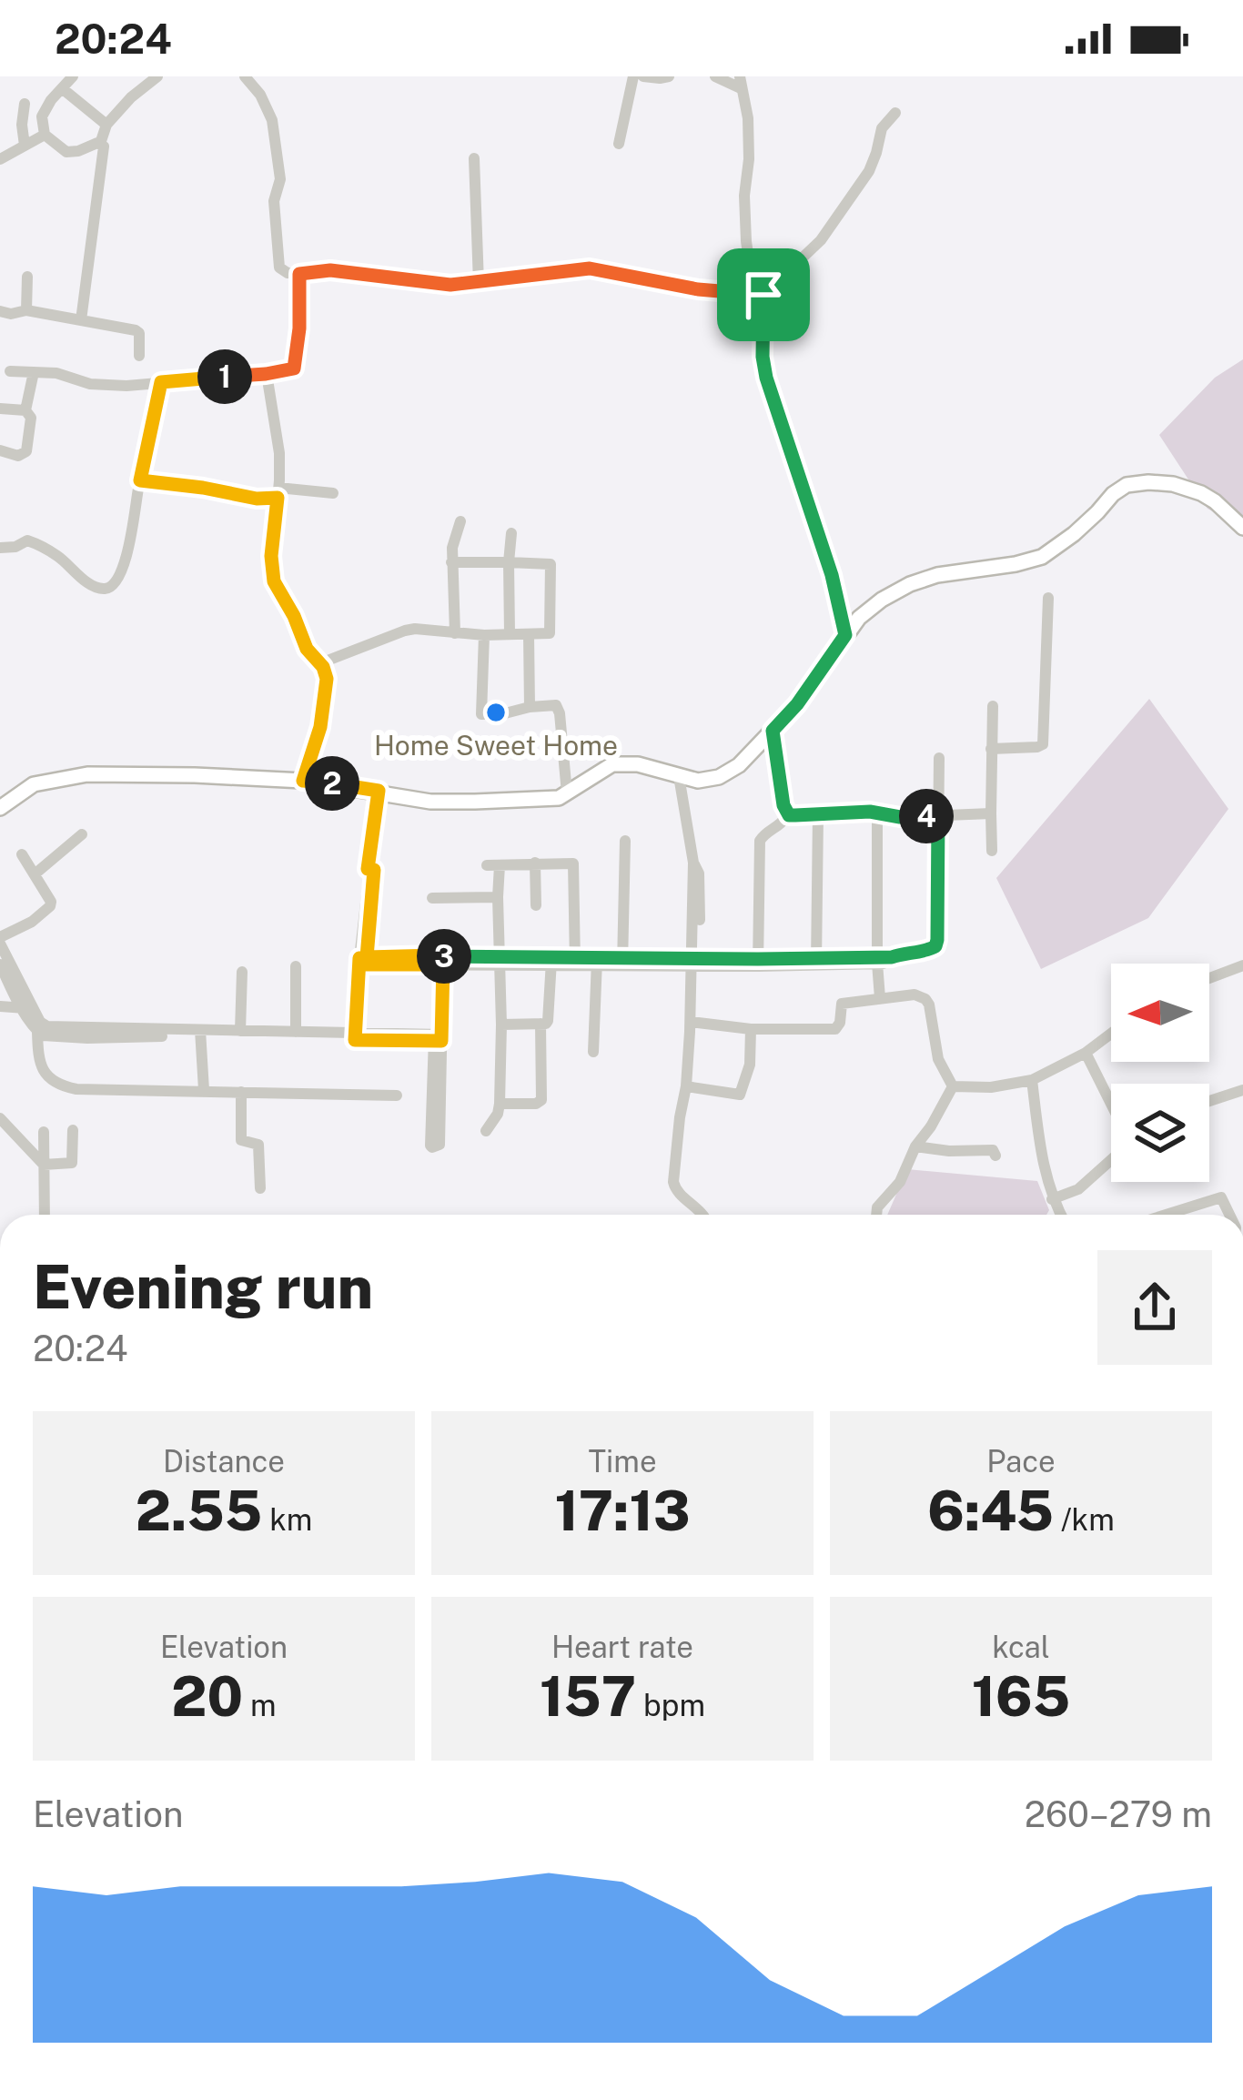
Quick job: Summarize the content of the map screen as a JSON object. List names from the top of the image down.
{
  "places": ["Home Sweet Home"],
  "north": "left",
  "page": {
    "status": "20:24",
    "pins": [
      "1",
      "2",
      "4",
      "3"
    ],
    "heading": ["Evening run", "20:24"],
    "stats": [
      ["Distance", "2.55 km"],
      ["Time", "17:13"],
      ["Pace", "6:45 /km"],
      ["Elevation", "20 m"],
      ["Heart rate", "157 bpm"],
      ["kcal", "165"]
    ],
    "chart": ["Elevation", "260–279 m"]
  }
}
